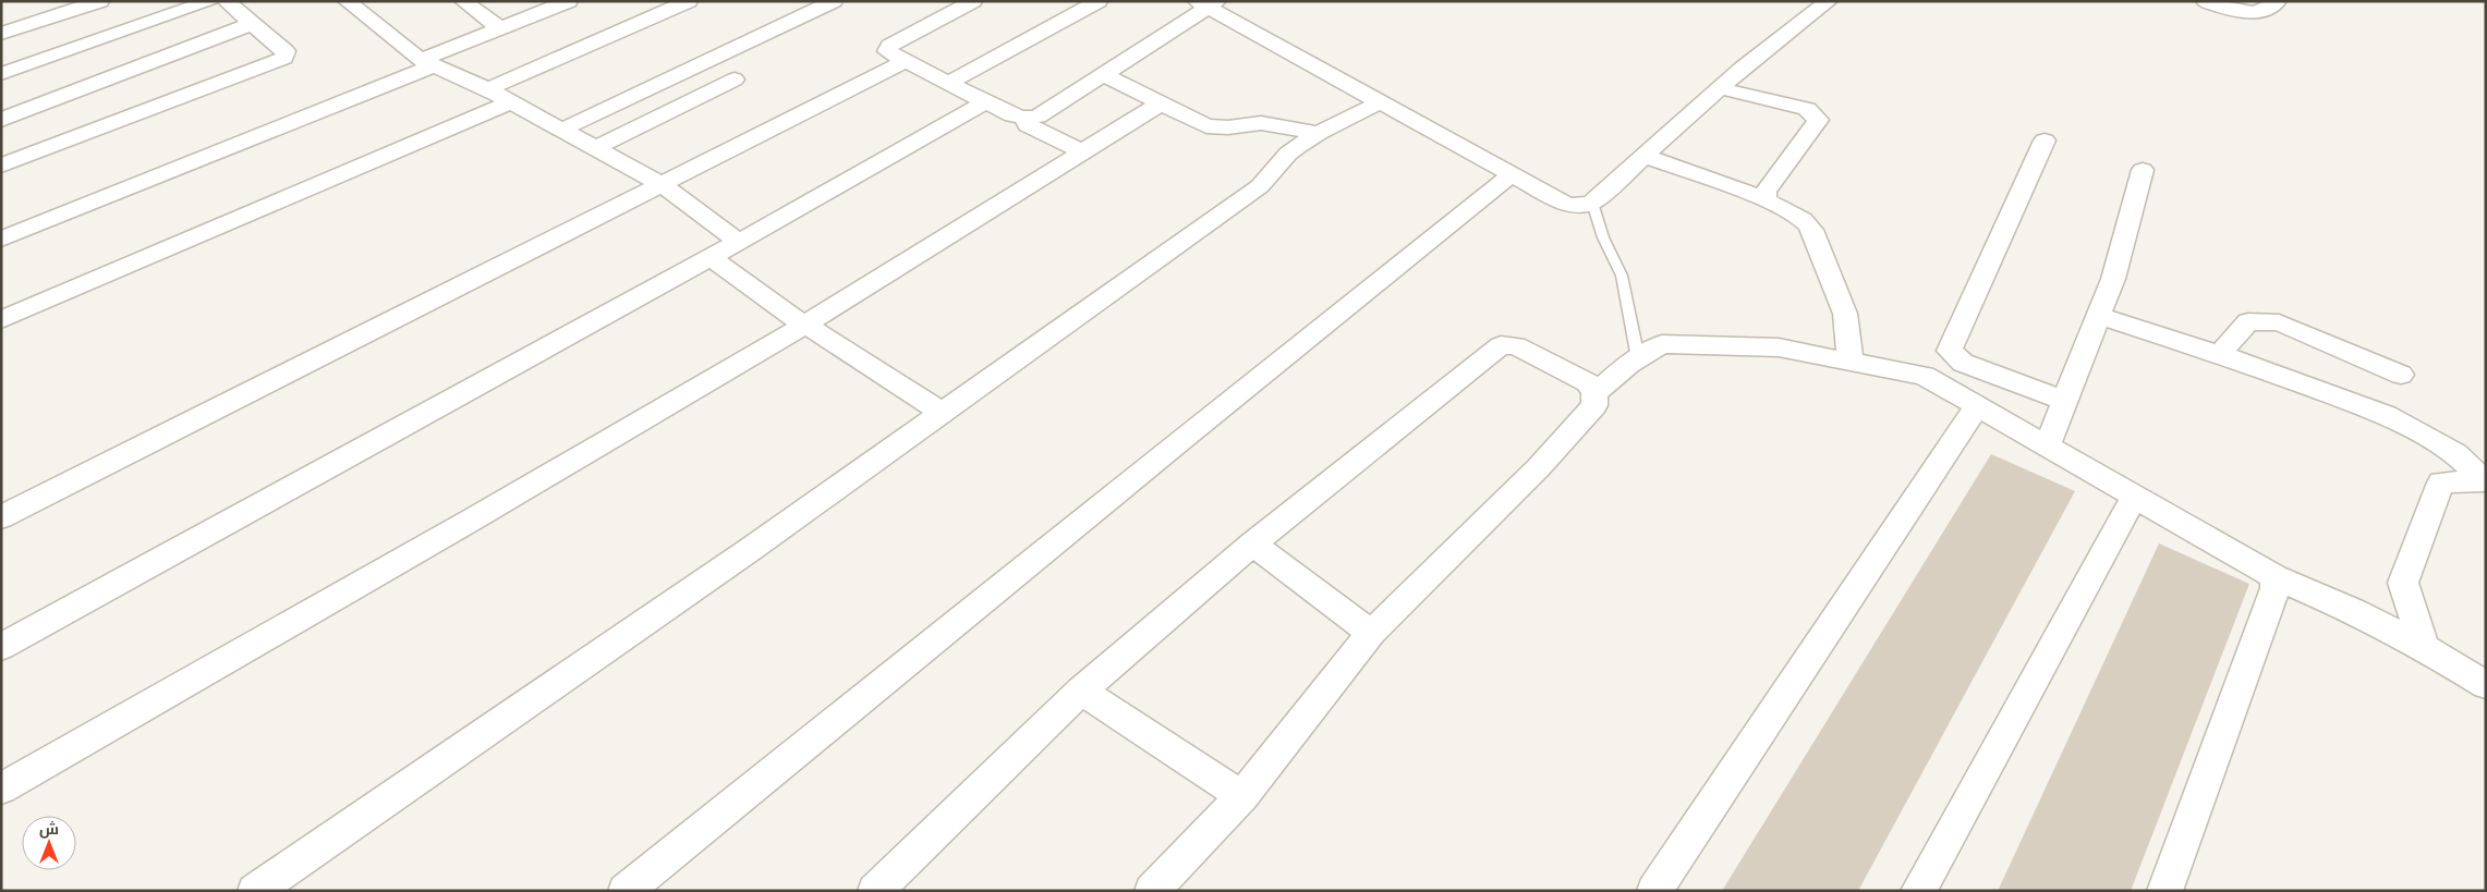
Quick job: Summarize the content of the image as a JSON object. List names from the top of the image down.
{
  "north": "top"
}
